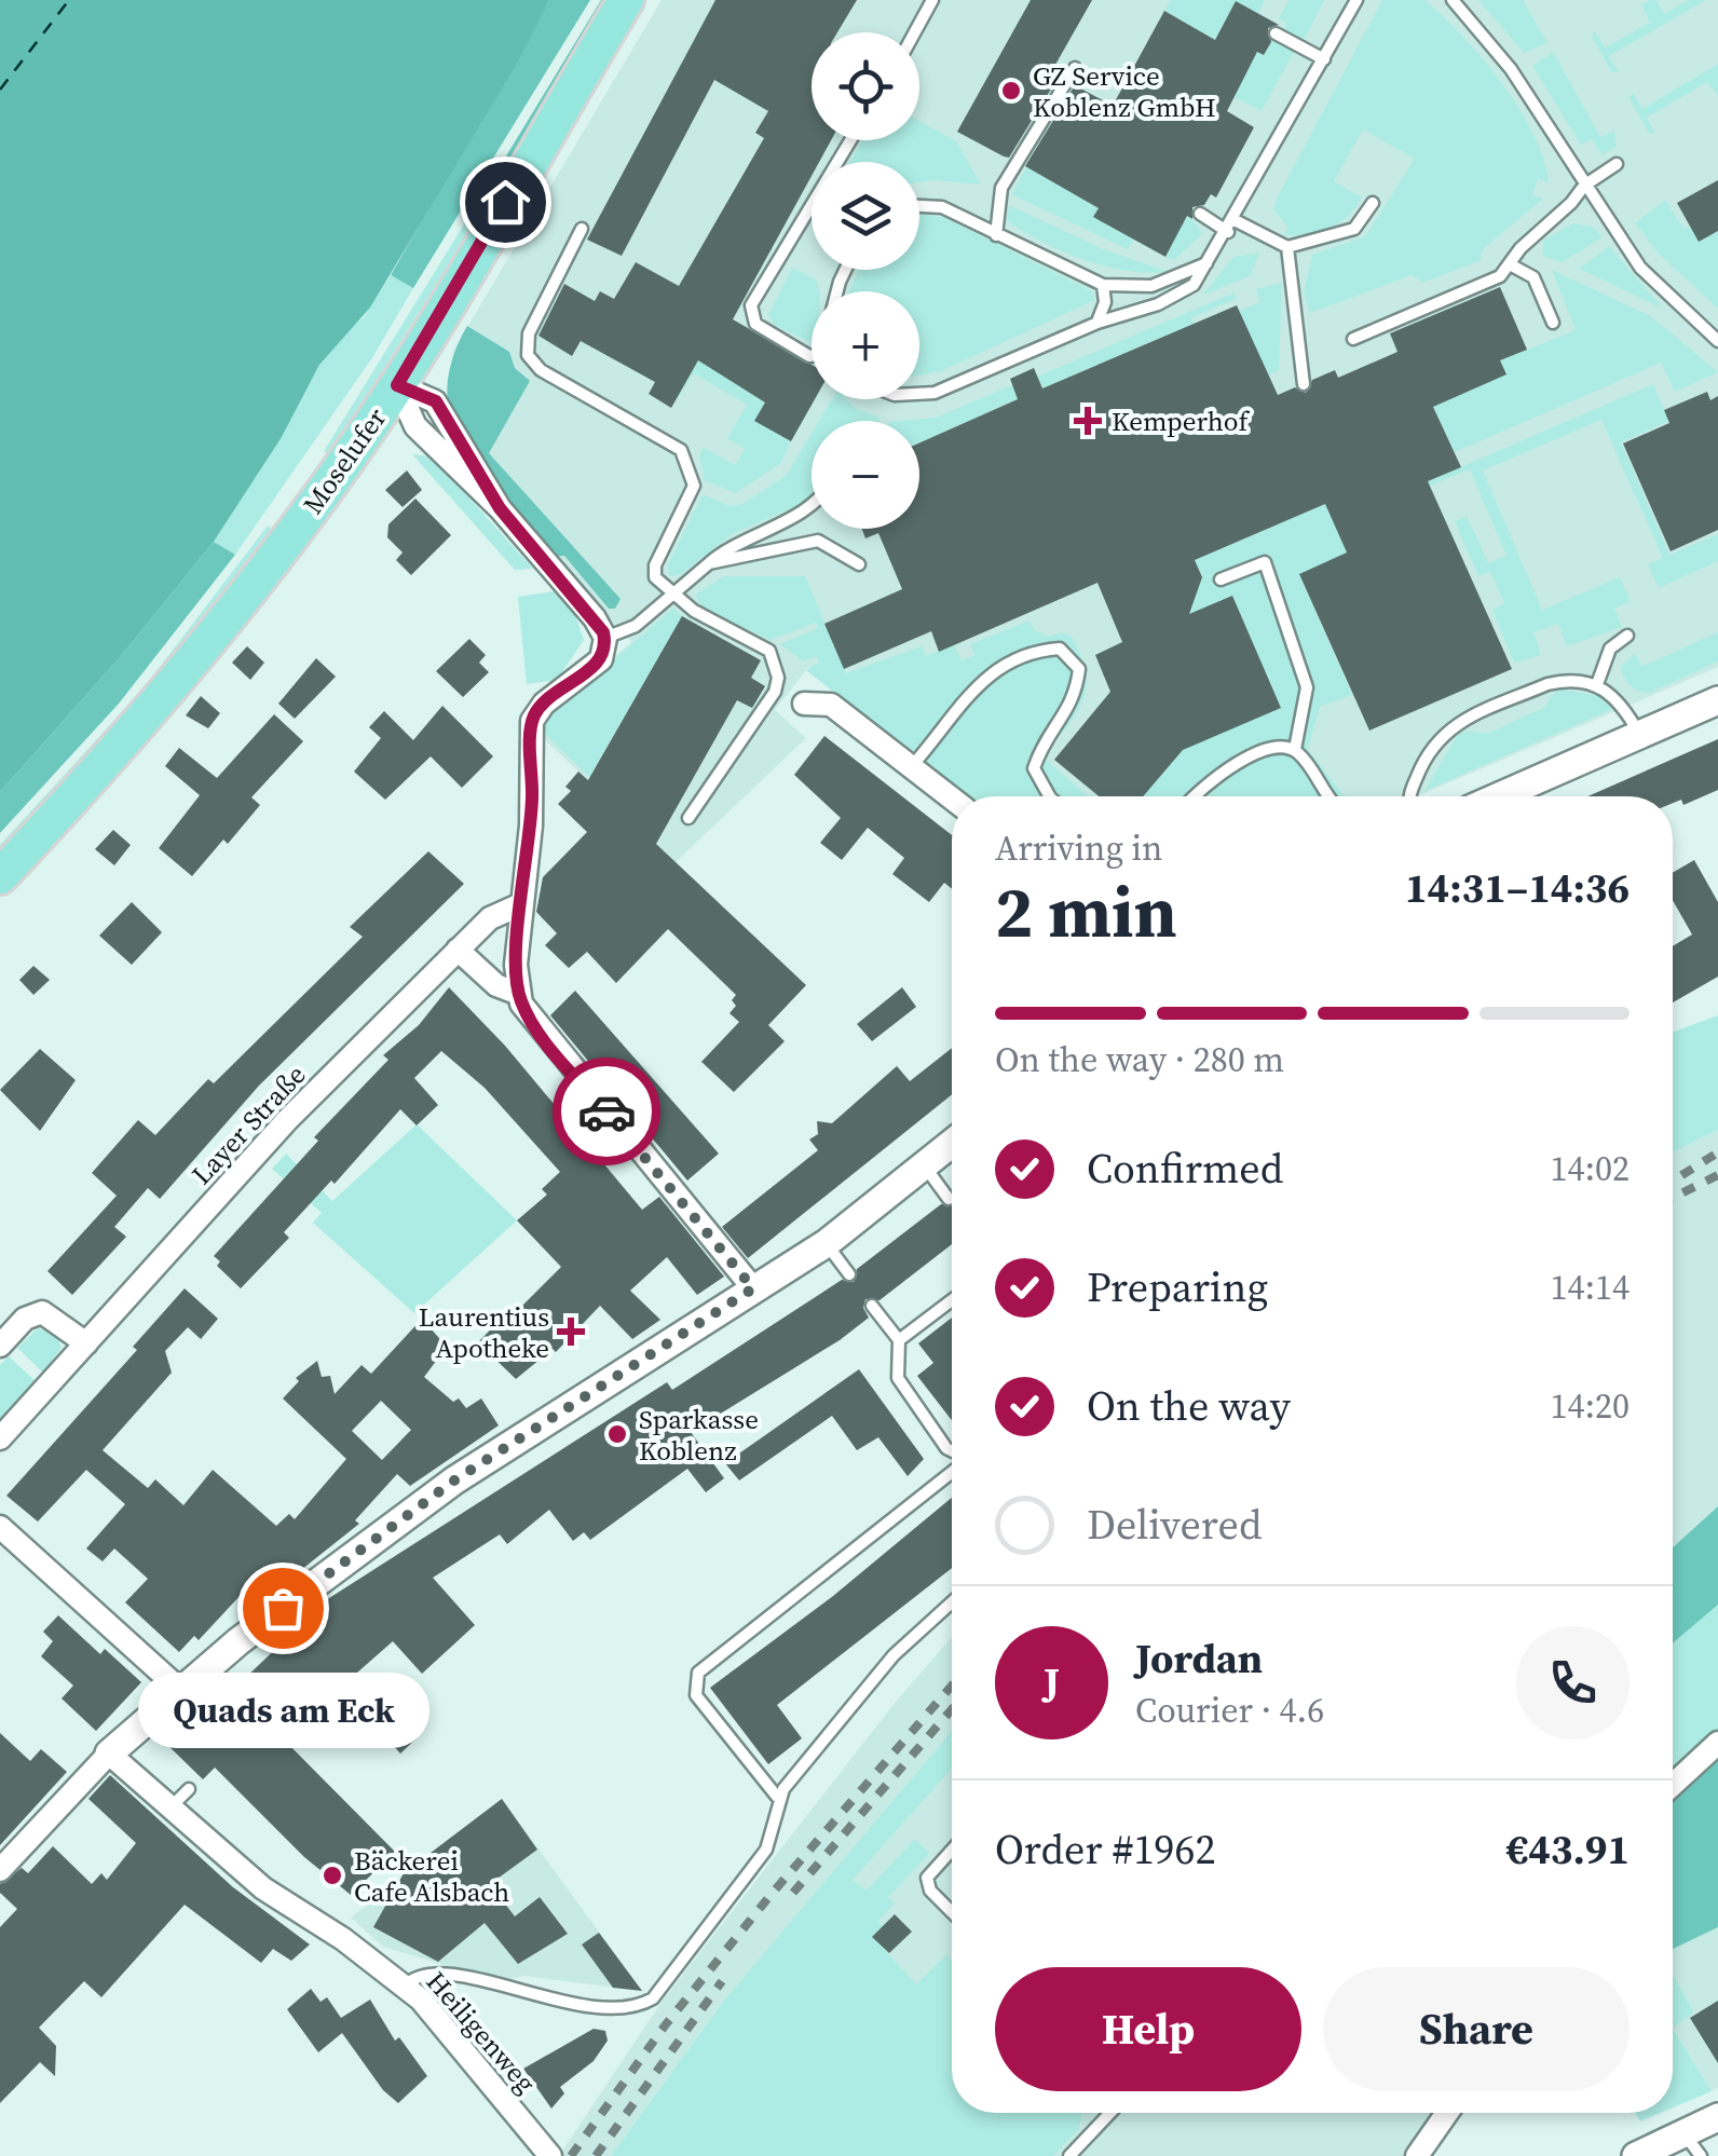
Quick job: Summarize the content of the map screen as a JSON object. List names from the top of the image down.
{
  "streets": {
    "main road": ["Moselufer"],
    "street": ["Layer Straße", "Heiligenweg"]
  },
  "places": {
    "other": [
      "GZ Service Koblenz GmbH",
      "Sparkasse Koblenz",
      "Quads am Eck",
      "Bäckerei Cafe Alsbach"
    ],
    "health": ["Kemperhof", "Laurentius Apotheke"]
  },
  "page": {
    "map_buttons": ["+", "−"],
    "heading": ["2 min", "Arriving in", "14:31–14:36"],
    "panel": [
      "Jordan",
      "Courier · 4.6",
      "Order #1962",
      "€43.91"
    ],
    "bar": "On the way · 280 m",
    "list": [
      ["Confirmed", "14:02"],
      ["Preparing", "14:14"],
      ["On the way", "14:20"],
      "Delivered"
    ],
    "round": "J",
    "bubble": "Quads am Eck",
    "buttons": ["Help", "Share"]
  }
}
